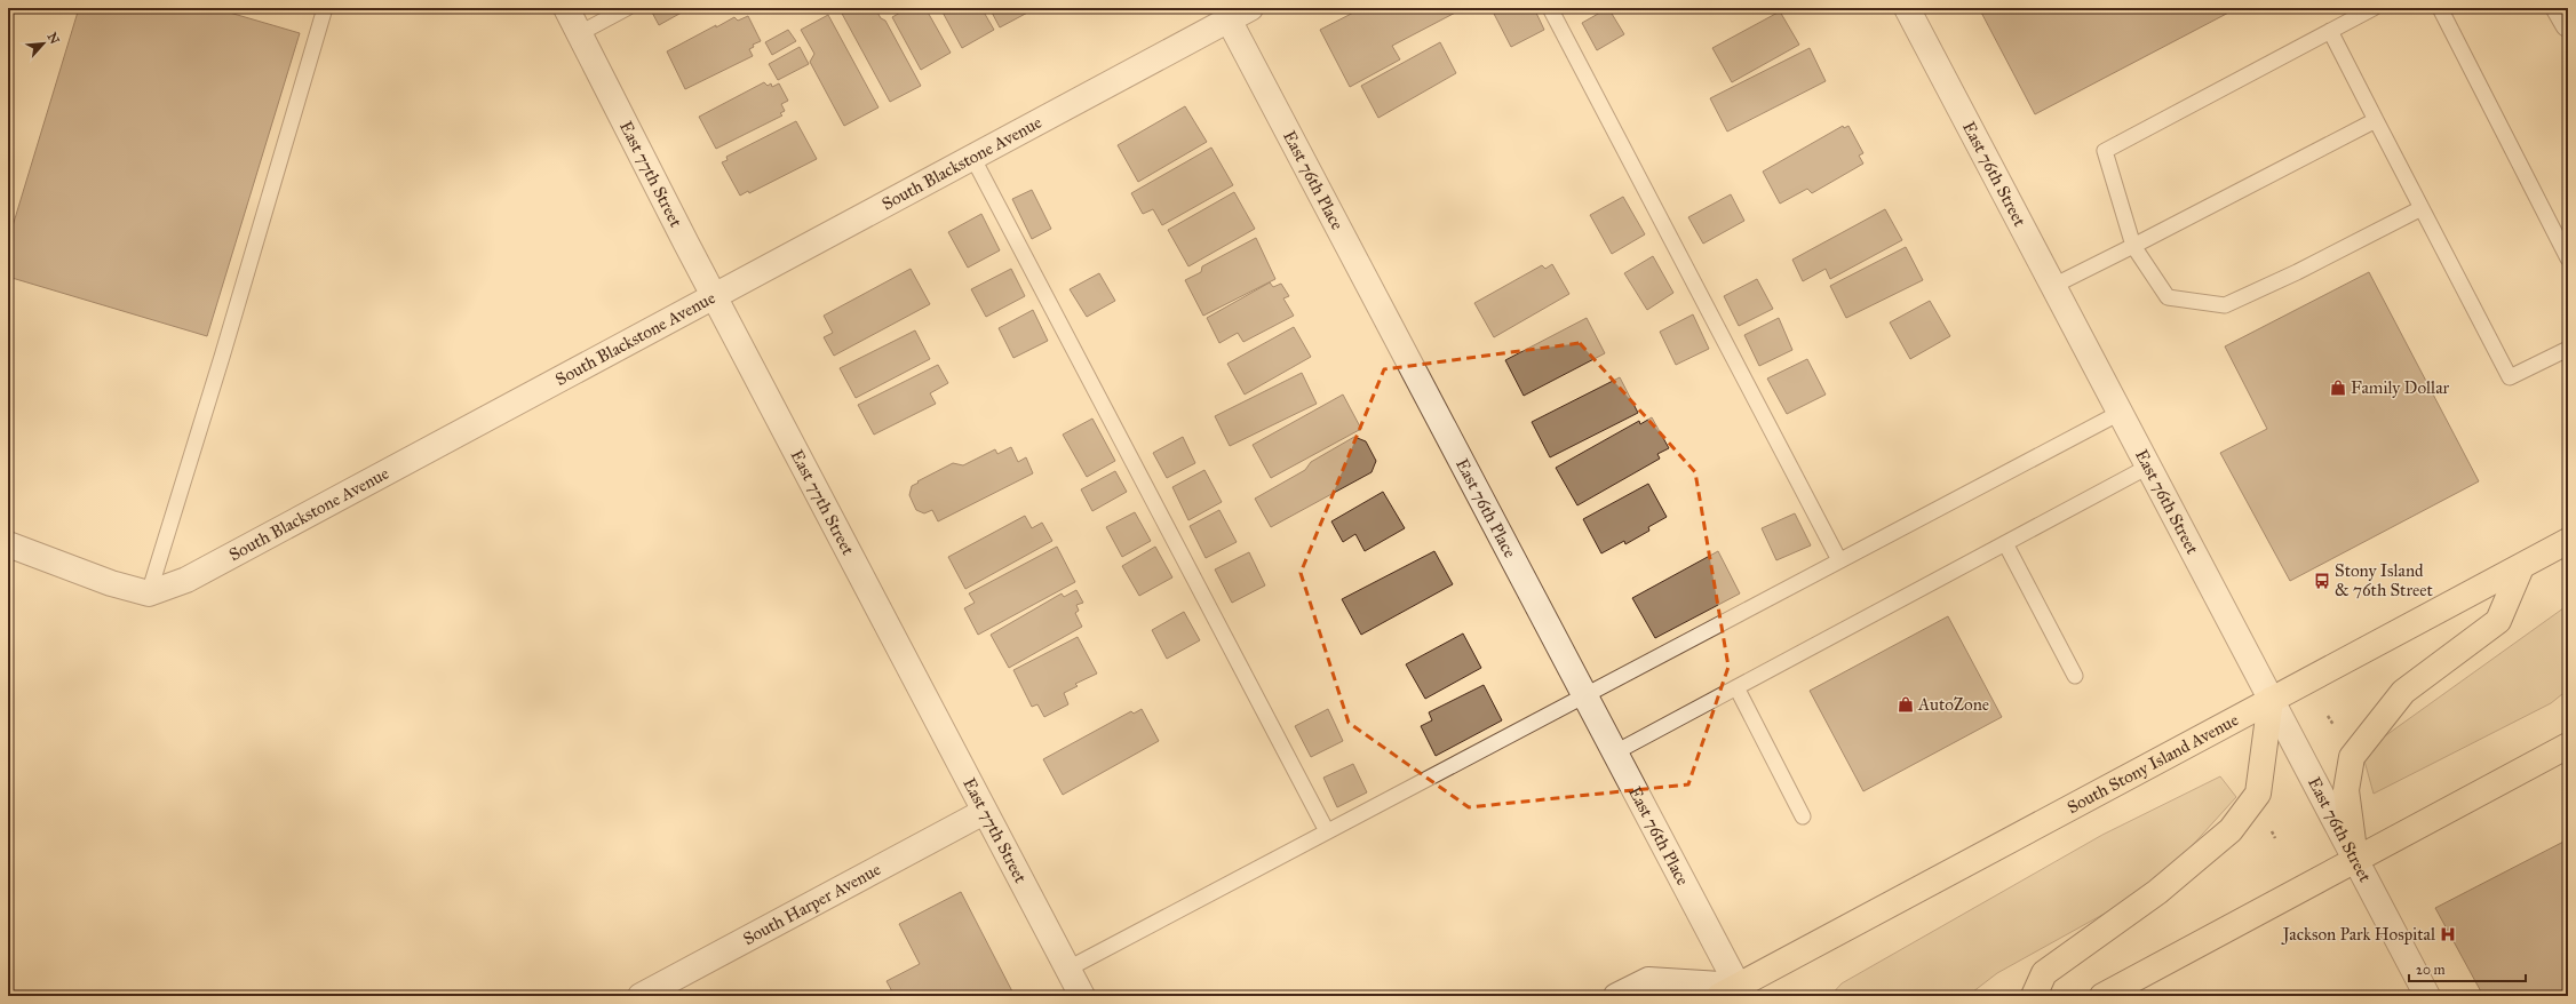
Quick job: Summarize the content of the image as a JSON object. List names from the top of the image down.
{
  "streets": {
    "highway": ["South Stony Island Avenue"],
    "street": [
      "South Blackstone Avenue",
      "East 77th Street",
      "East 76th Street",
      "East 76th Place",
      "South Harper Avenue"
    ]
  },
  "crossings": [
    ["South Blackstone Avenue", "East 77th Street"],
    ["South Blackstone Avenue", "East 76th Place"],
    ["East 77th Street", "South Harper Avenue"],
    ["East 76th Street", "South Stony Island Avenue"],
    ["East 76th Place", "South Stony Island Avenue"]
  ],
  "places": {
    "shop": ["Family Dollar", "AutoZone"],
    "bus stop": ["Stony Island & 76th Street"],
    "hospital": ["Jackson Park Hospital"]
  },
  "scale_bar": "20 m",
  "north": "top right"
}
